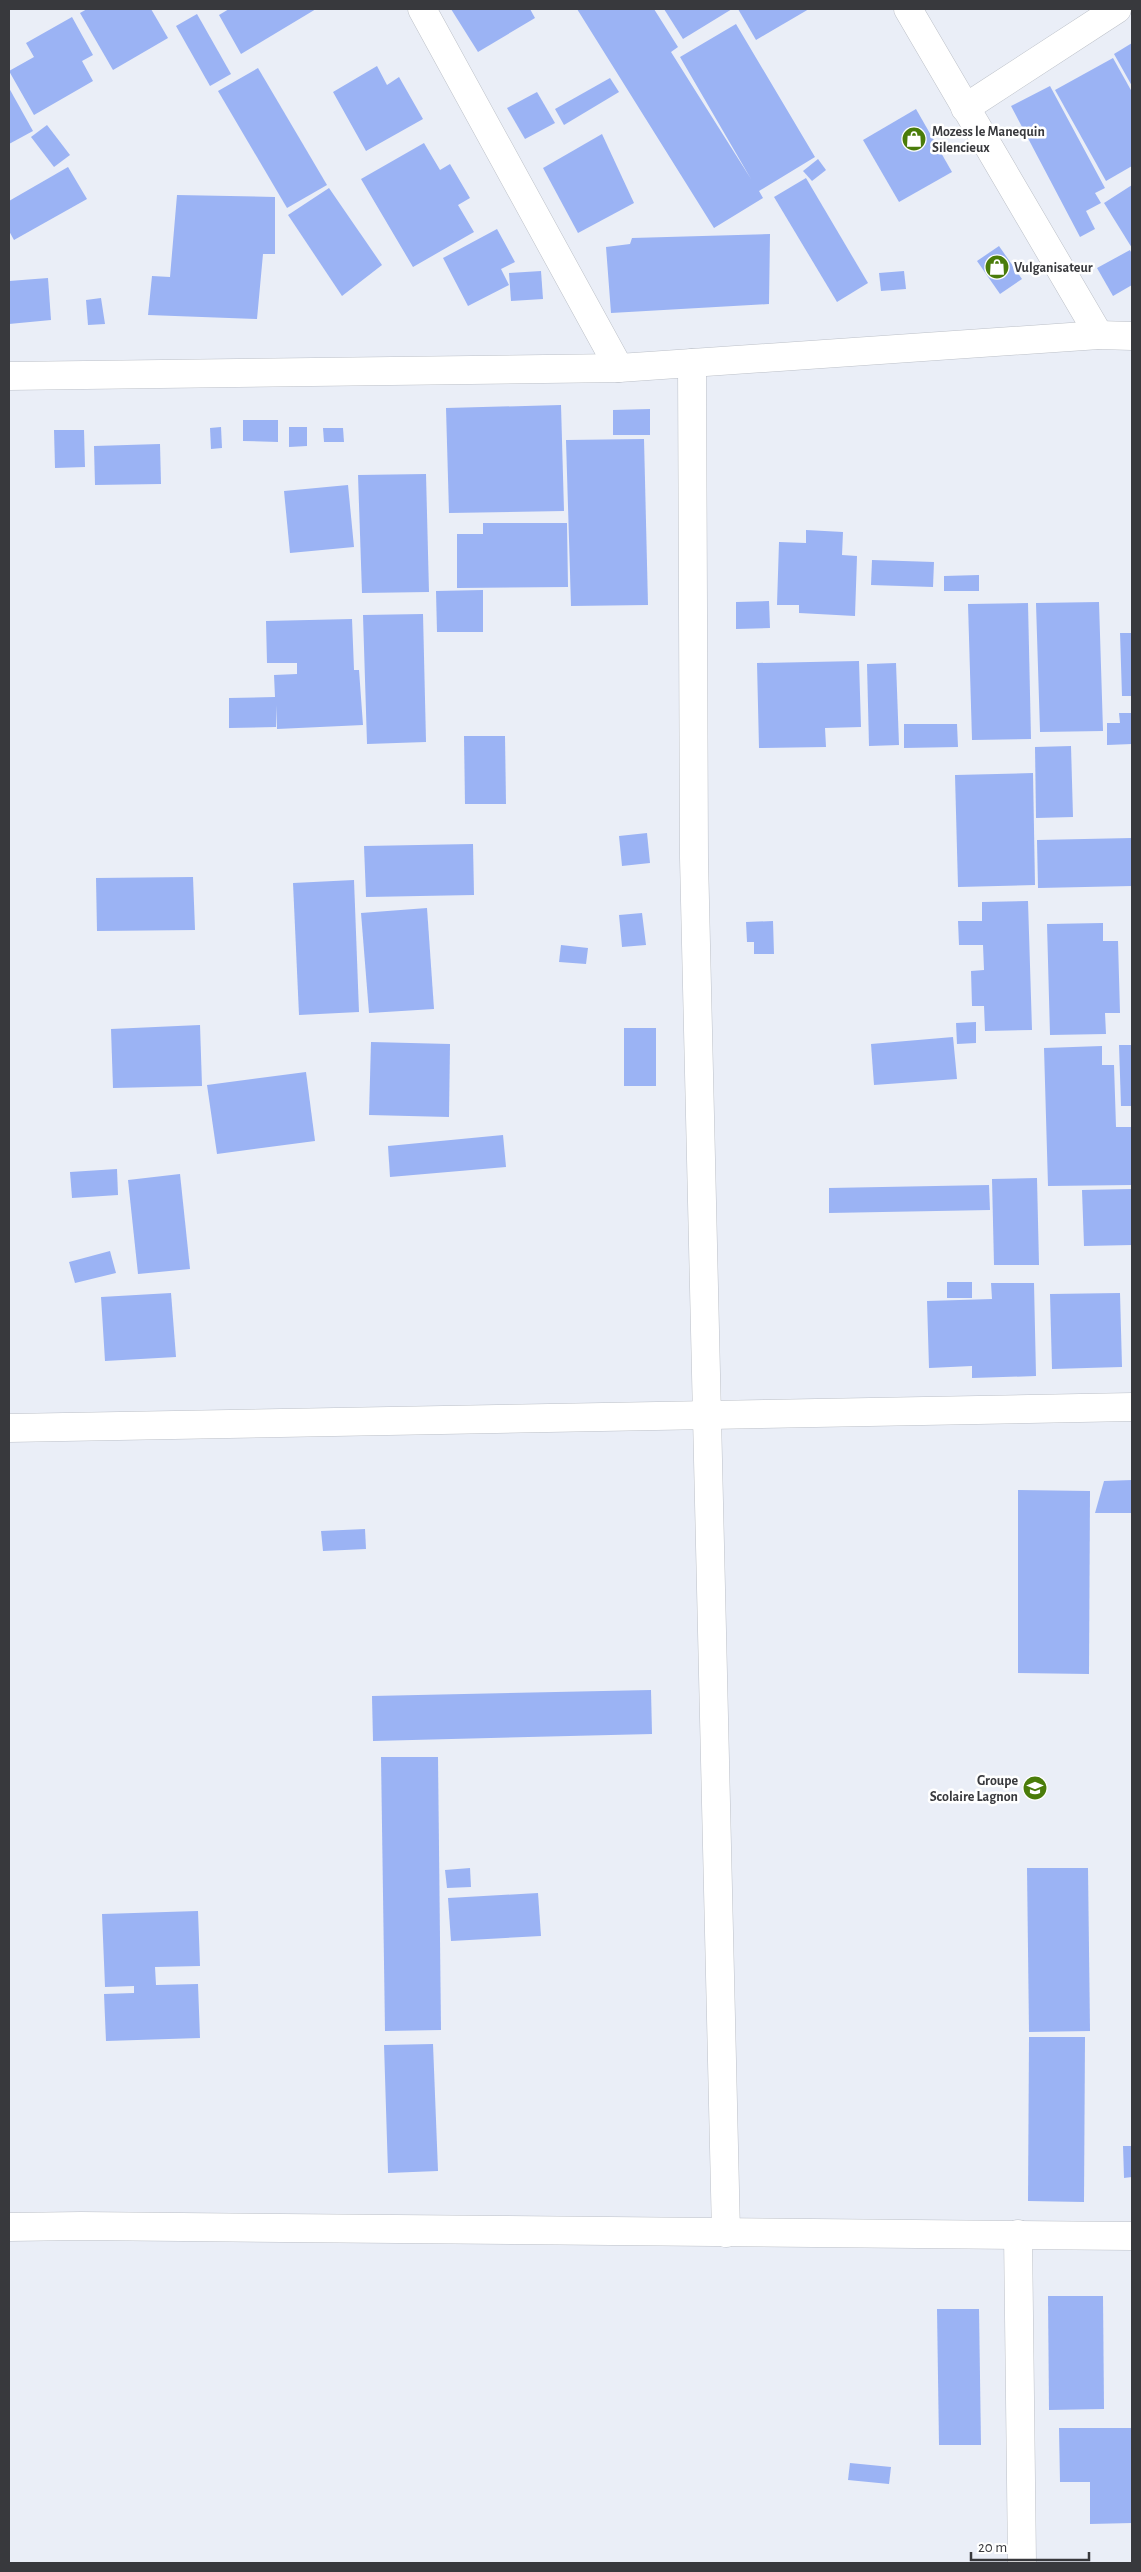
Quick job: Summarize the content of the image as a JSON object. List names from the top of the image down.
{
  "places": {
    "shop": ["Mozess le Manequin Silencieux", "Vulganisateur"],
    "school or university": ["Groupe Scolaire Lagnon"]
  },
  "scale_bar": "20 m"
}
